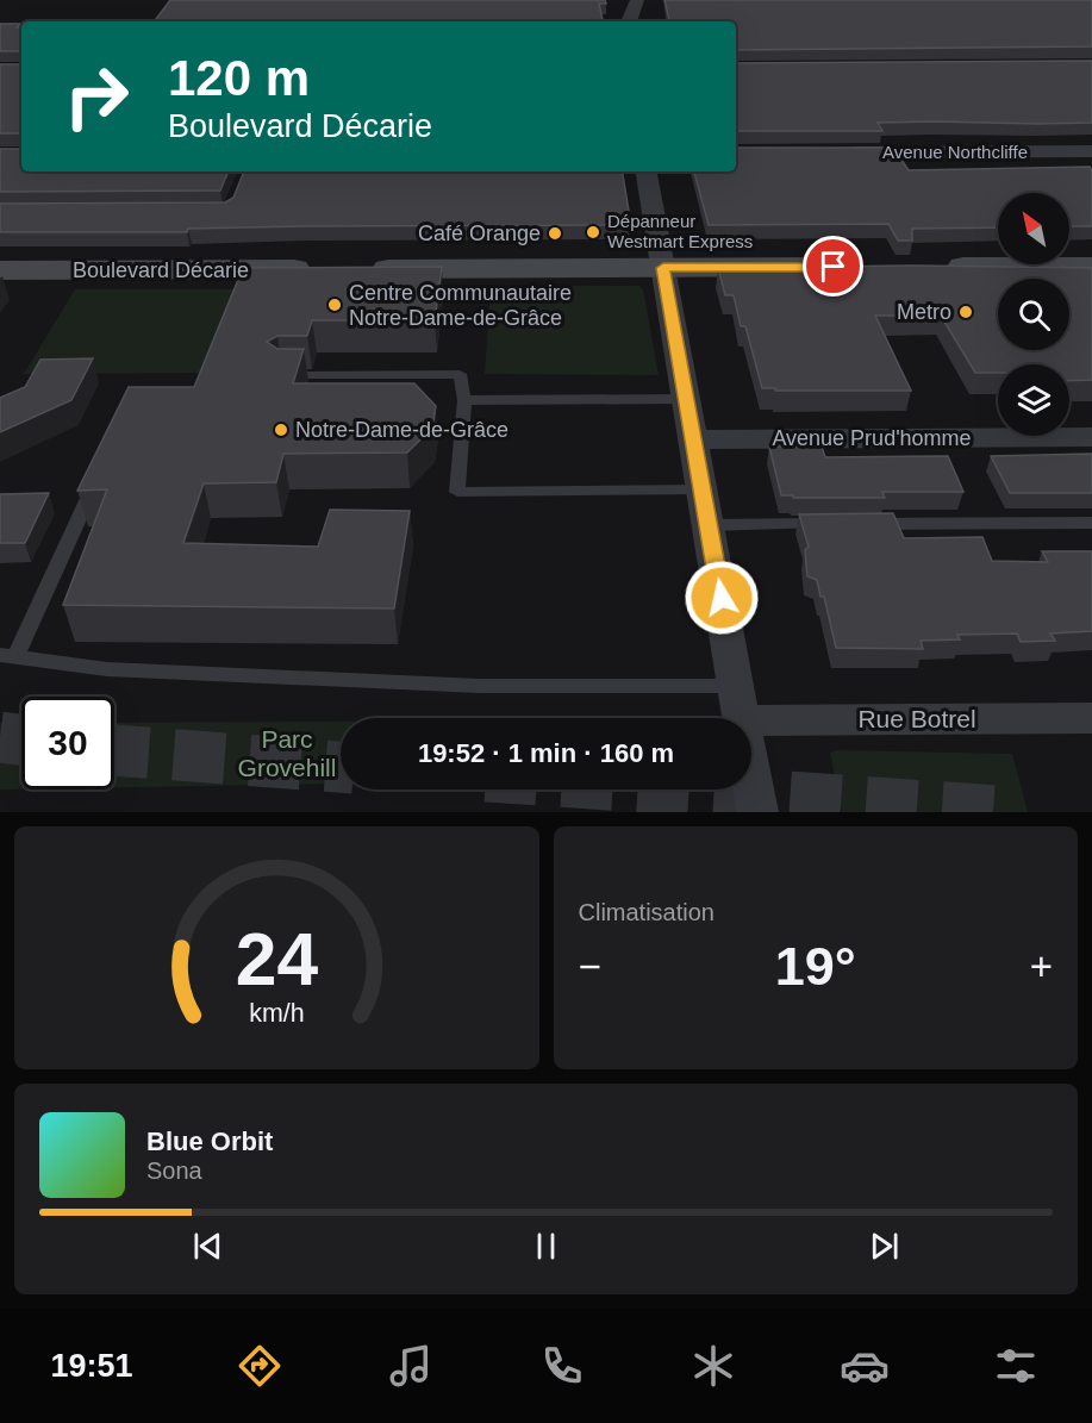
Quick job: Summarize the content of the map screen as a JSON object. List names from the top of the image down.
{
  "streets": {
    "main road": ["Boulevard Décarie"],
    "street": ["Avenue Northcliffe", "Avenue Prud'homme", "Rue Botrel"]
  },
  "parks": ["Parc Grovehill"],
  "places": [
    "Dépanneur Westmart Express",
    "Café Orange",
    "Centre Communautaire Notre-Dame-de-Grâce",
    "Metro",
    "Notre-Dame-de-Grâce"
  ],
  "north": "top left",
  "page": {
    "turn": ["120 m", "Boulevard Décarie"],
    "limit": "30",
    "trip": "19:52 · 1 min · 160 m",
    "tile": "Climatisation",
    "heat": ["−", "19°", "+"],
    "song": ["Blue Orbit", "Sona"],
    "tabs": "19:51",
    "gauge": ["24", "km/h"]
  }
}
